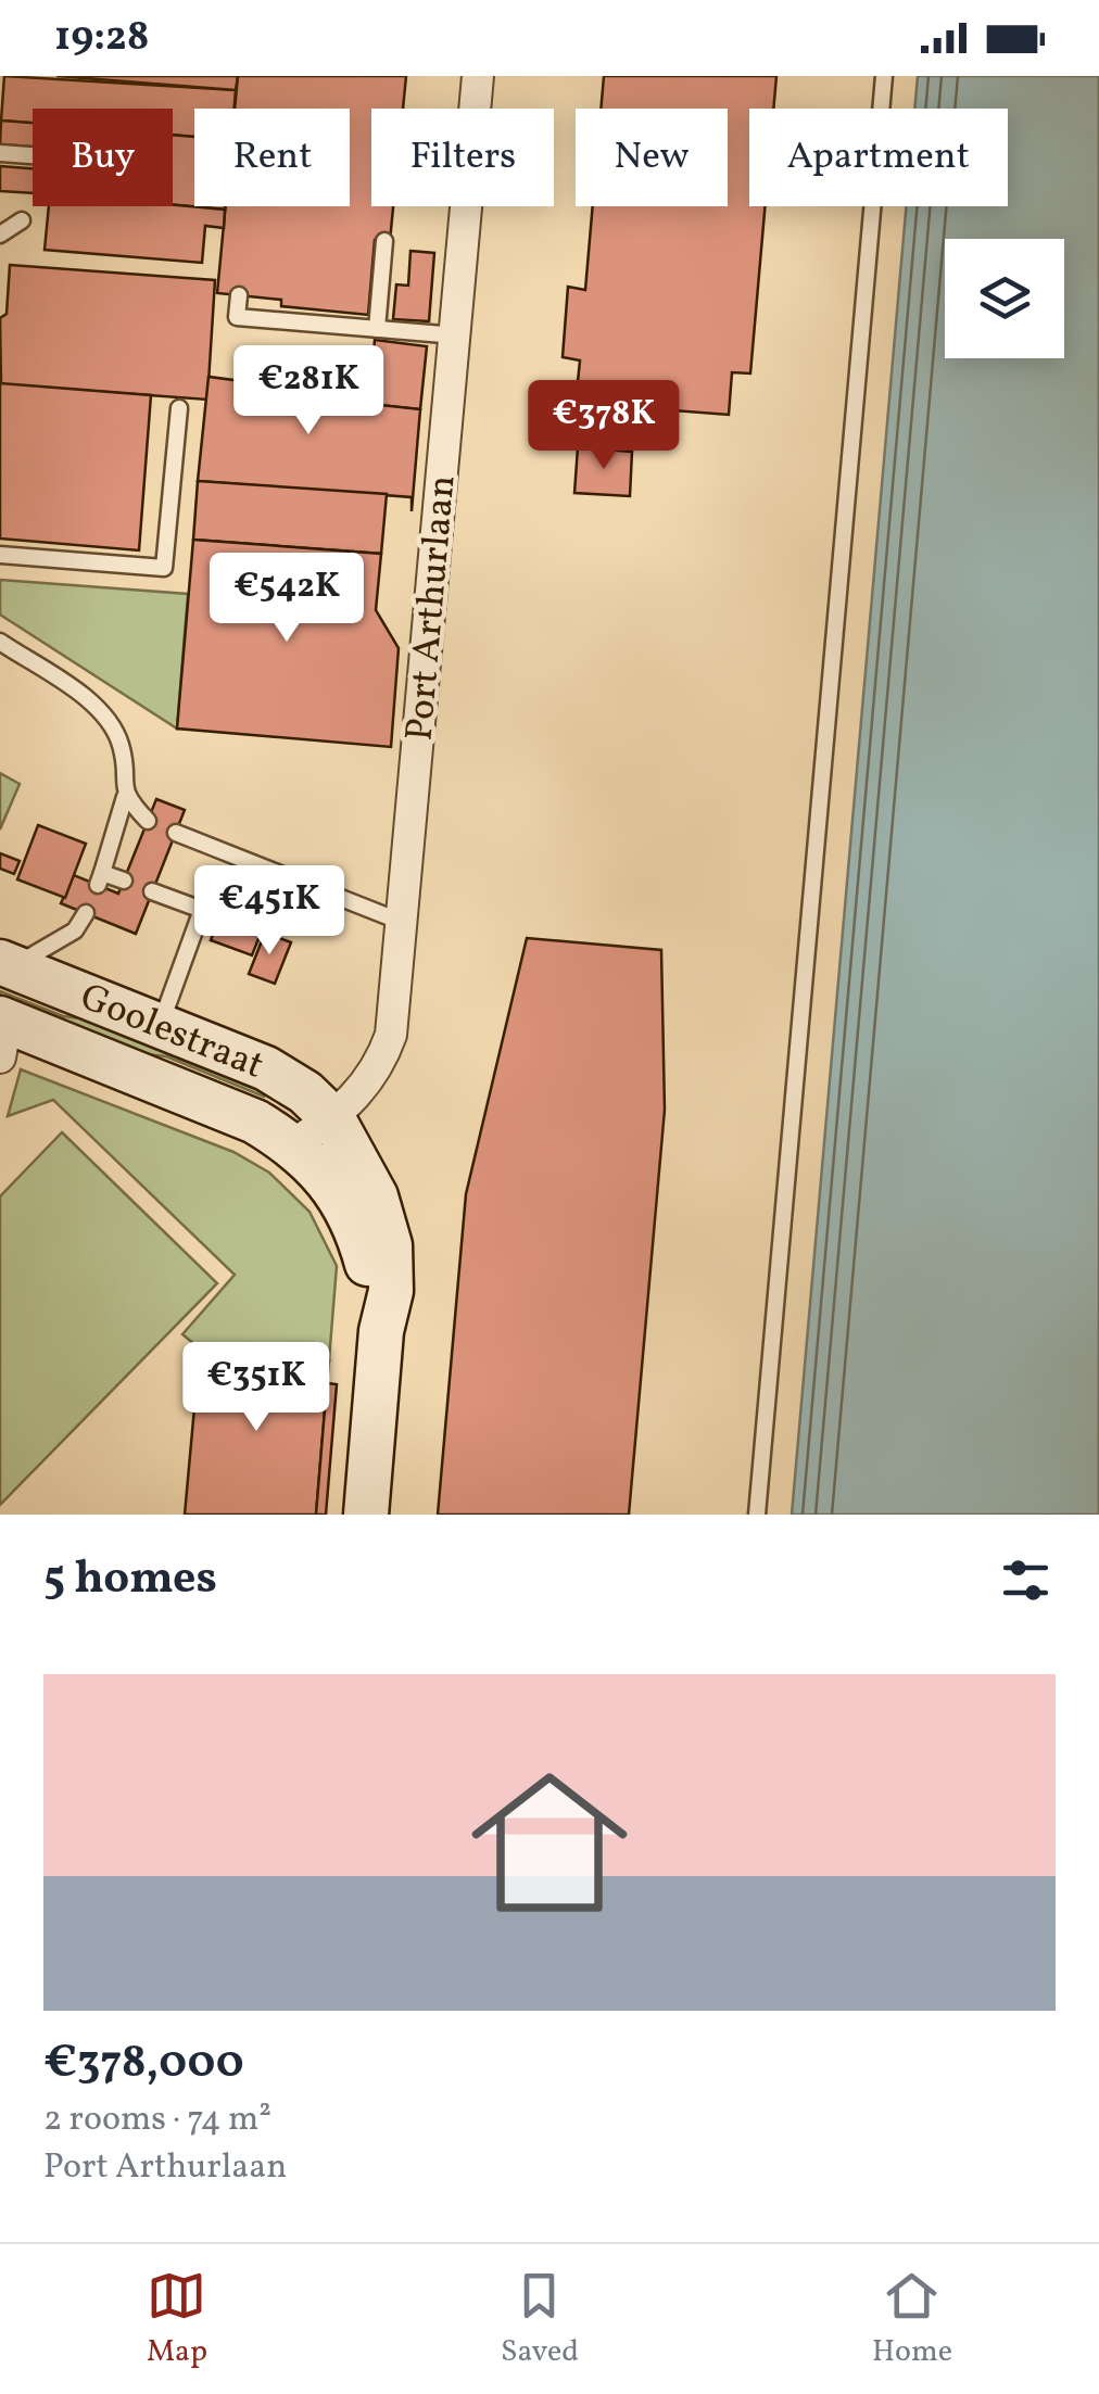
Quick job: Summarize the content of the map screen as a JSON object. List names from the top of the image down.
{
  "streets": {
    "main road": ["Goolestraat"],
    "street": ["Port Arthurlaan"]
  },
  "crossings": [
    ["Port Arthurlaan", "Goolestraat"]
  ],
  "page": {
    "status": "19:28",
    "chip": [
      "Buy",
      "Rent",
      "Filters",
      "New",
      "Apartment"
    ],
    "price": [
      "€281K",
      "€378K",
      "€542K",
      "€451K",
      "€351K"
    ],
    "heading": "5 homes",
    "list": [
      {
        "name": "€378,000",
        "note": "2 rooms · 74 m² · Port Arthurlaan"
      }
    ],
    "tabs": ["Map", "Saved", "Home"]
  }
}
